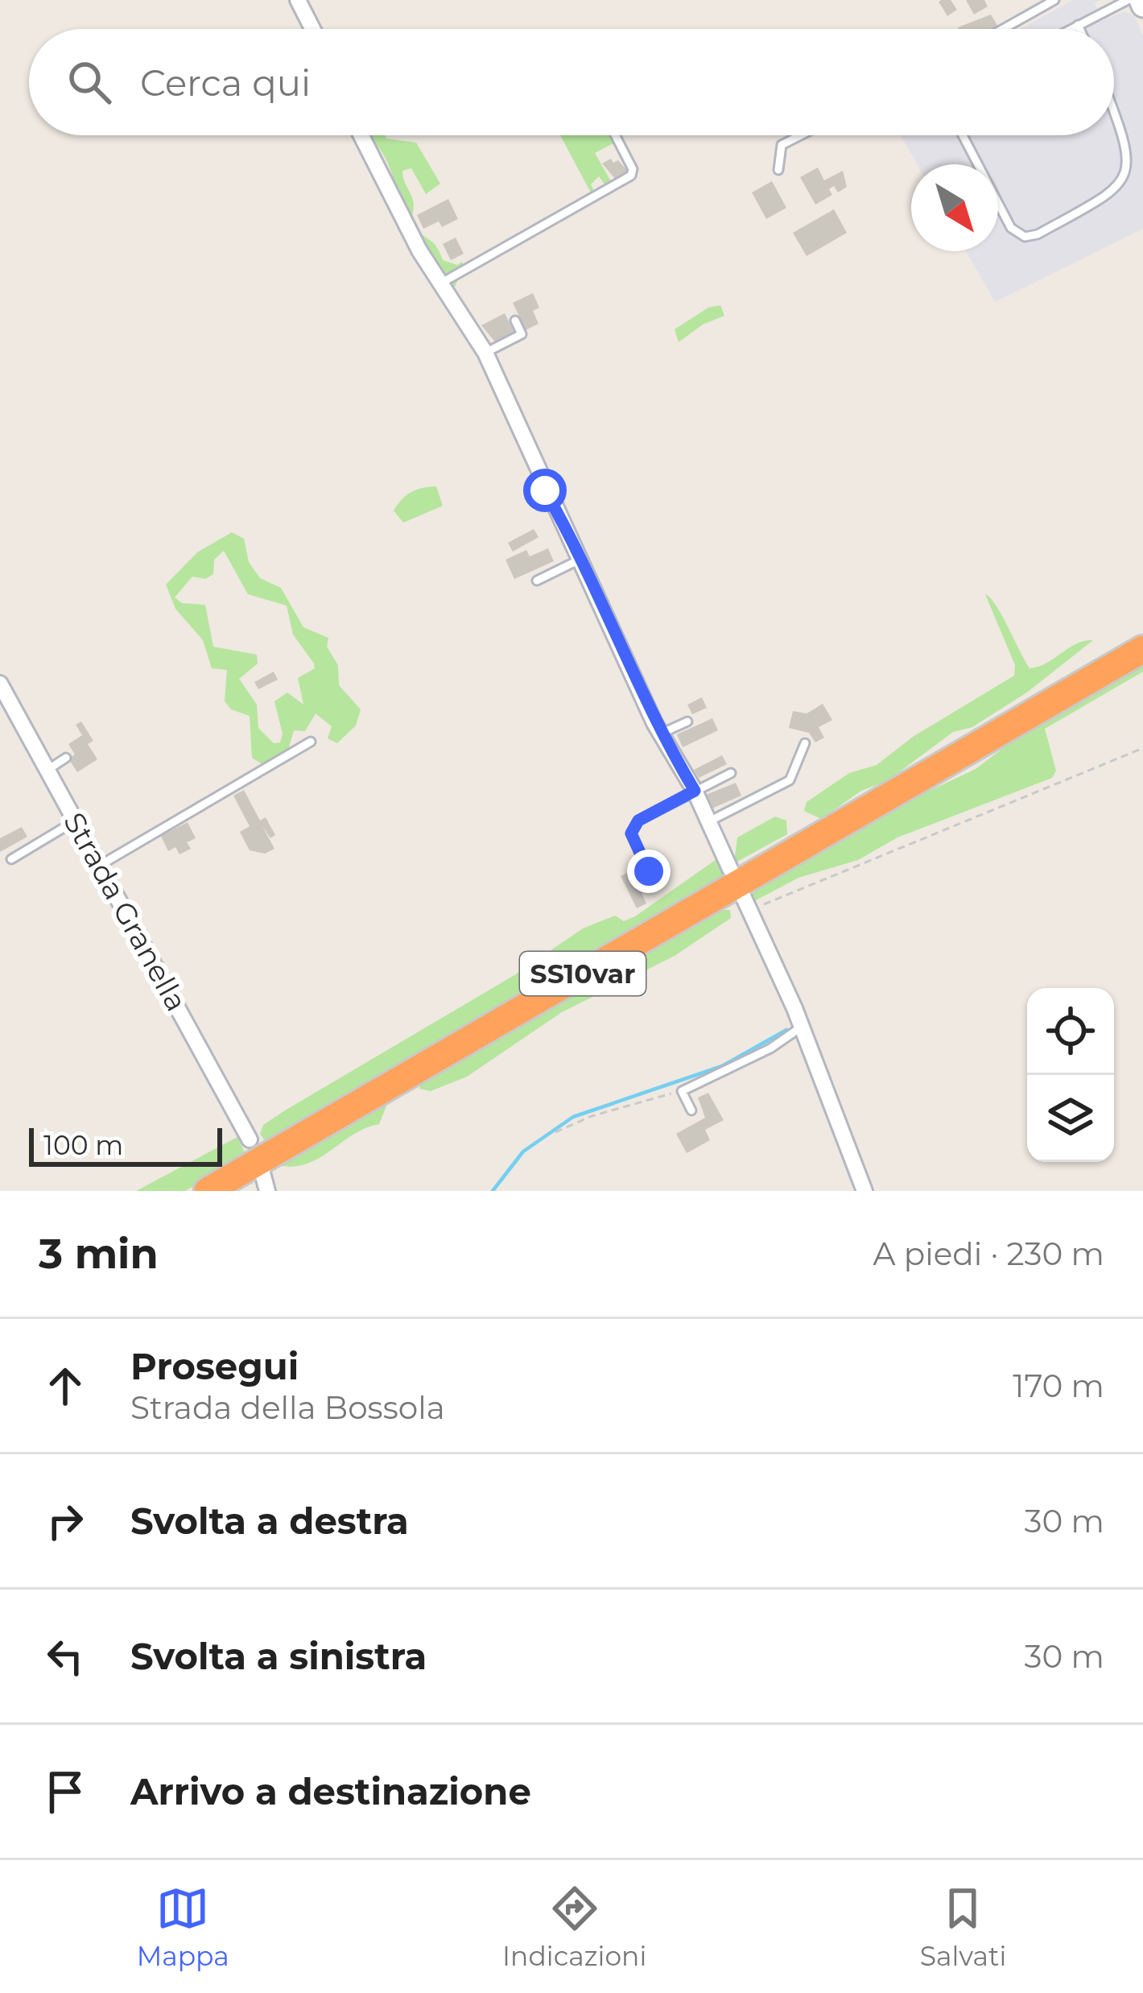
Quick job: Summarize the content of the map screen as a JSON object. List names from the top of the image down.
{
  "streets": {
    "highway": ["SS10var"],
    "street": ["Strada Granella"]
  },
  "scale_bar": "100 m",
  "north": "bottom right",
  "page": {
    "search": "Cerca qui",
    "scale": "100 m",
    "heading": ["3 min", "A piedi · 230 m"],
    "list": [
      ["Prosegui", "Strada della Bossola", "170 m"],
      ["Svolta a destra", "30 m"],
      ["Svolta a sinistra", "30 m"],
      "Arrivo a destinazione"
    ],
    "nav": ["Mappa", "Indicazioni", "Salvati"]
  }
}
